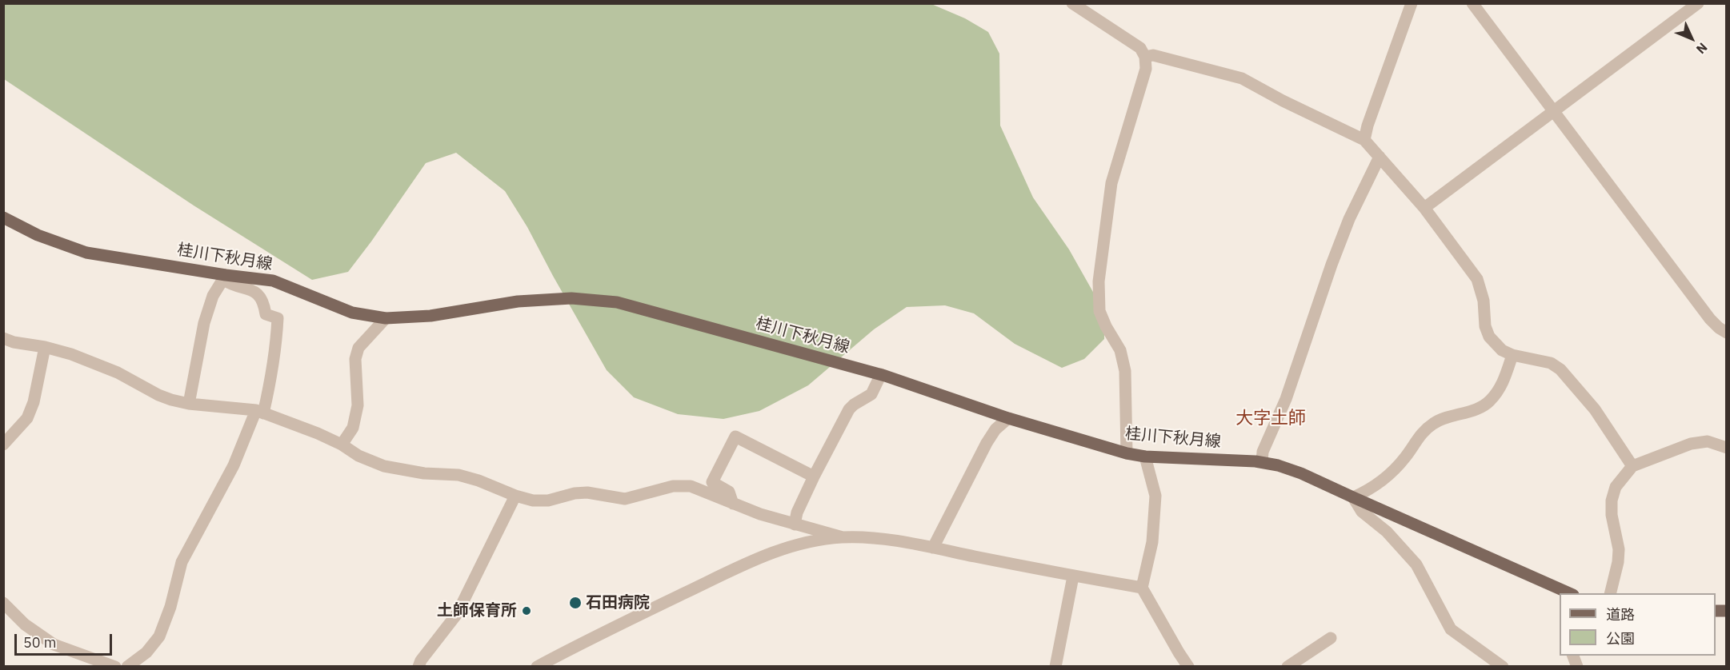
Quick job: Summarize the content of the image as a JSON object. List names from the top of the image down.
{
  "streets": {
    "main road": ["桂川下秋月線"]
  },
  "districts": ["大字土師"],
  "places": ["石田病院", "土師保育所"],
  "legend": ["道路", "公園"],
  "scale_bar": "50 m",
  "north": "bottom right"
}
